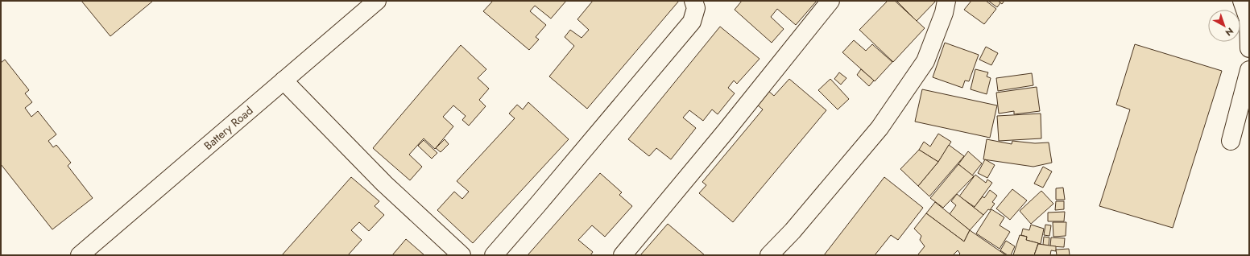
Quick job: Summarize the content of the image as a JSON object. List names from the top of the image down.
{
  "streets": {
    "street": ["Battery Road"]
  },
  "north": "bottom right"
}
